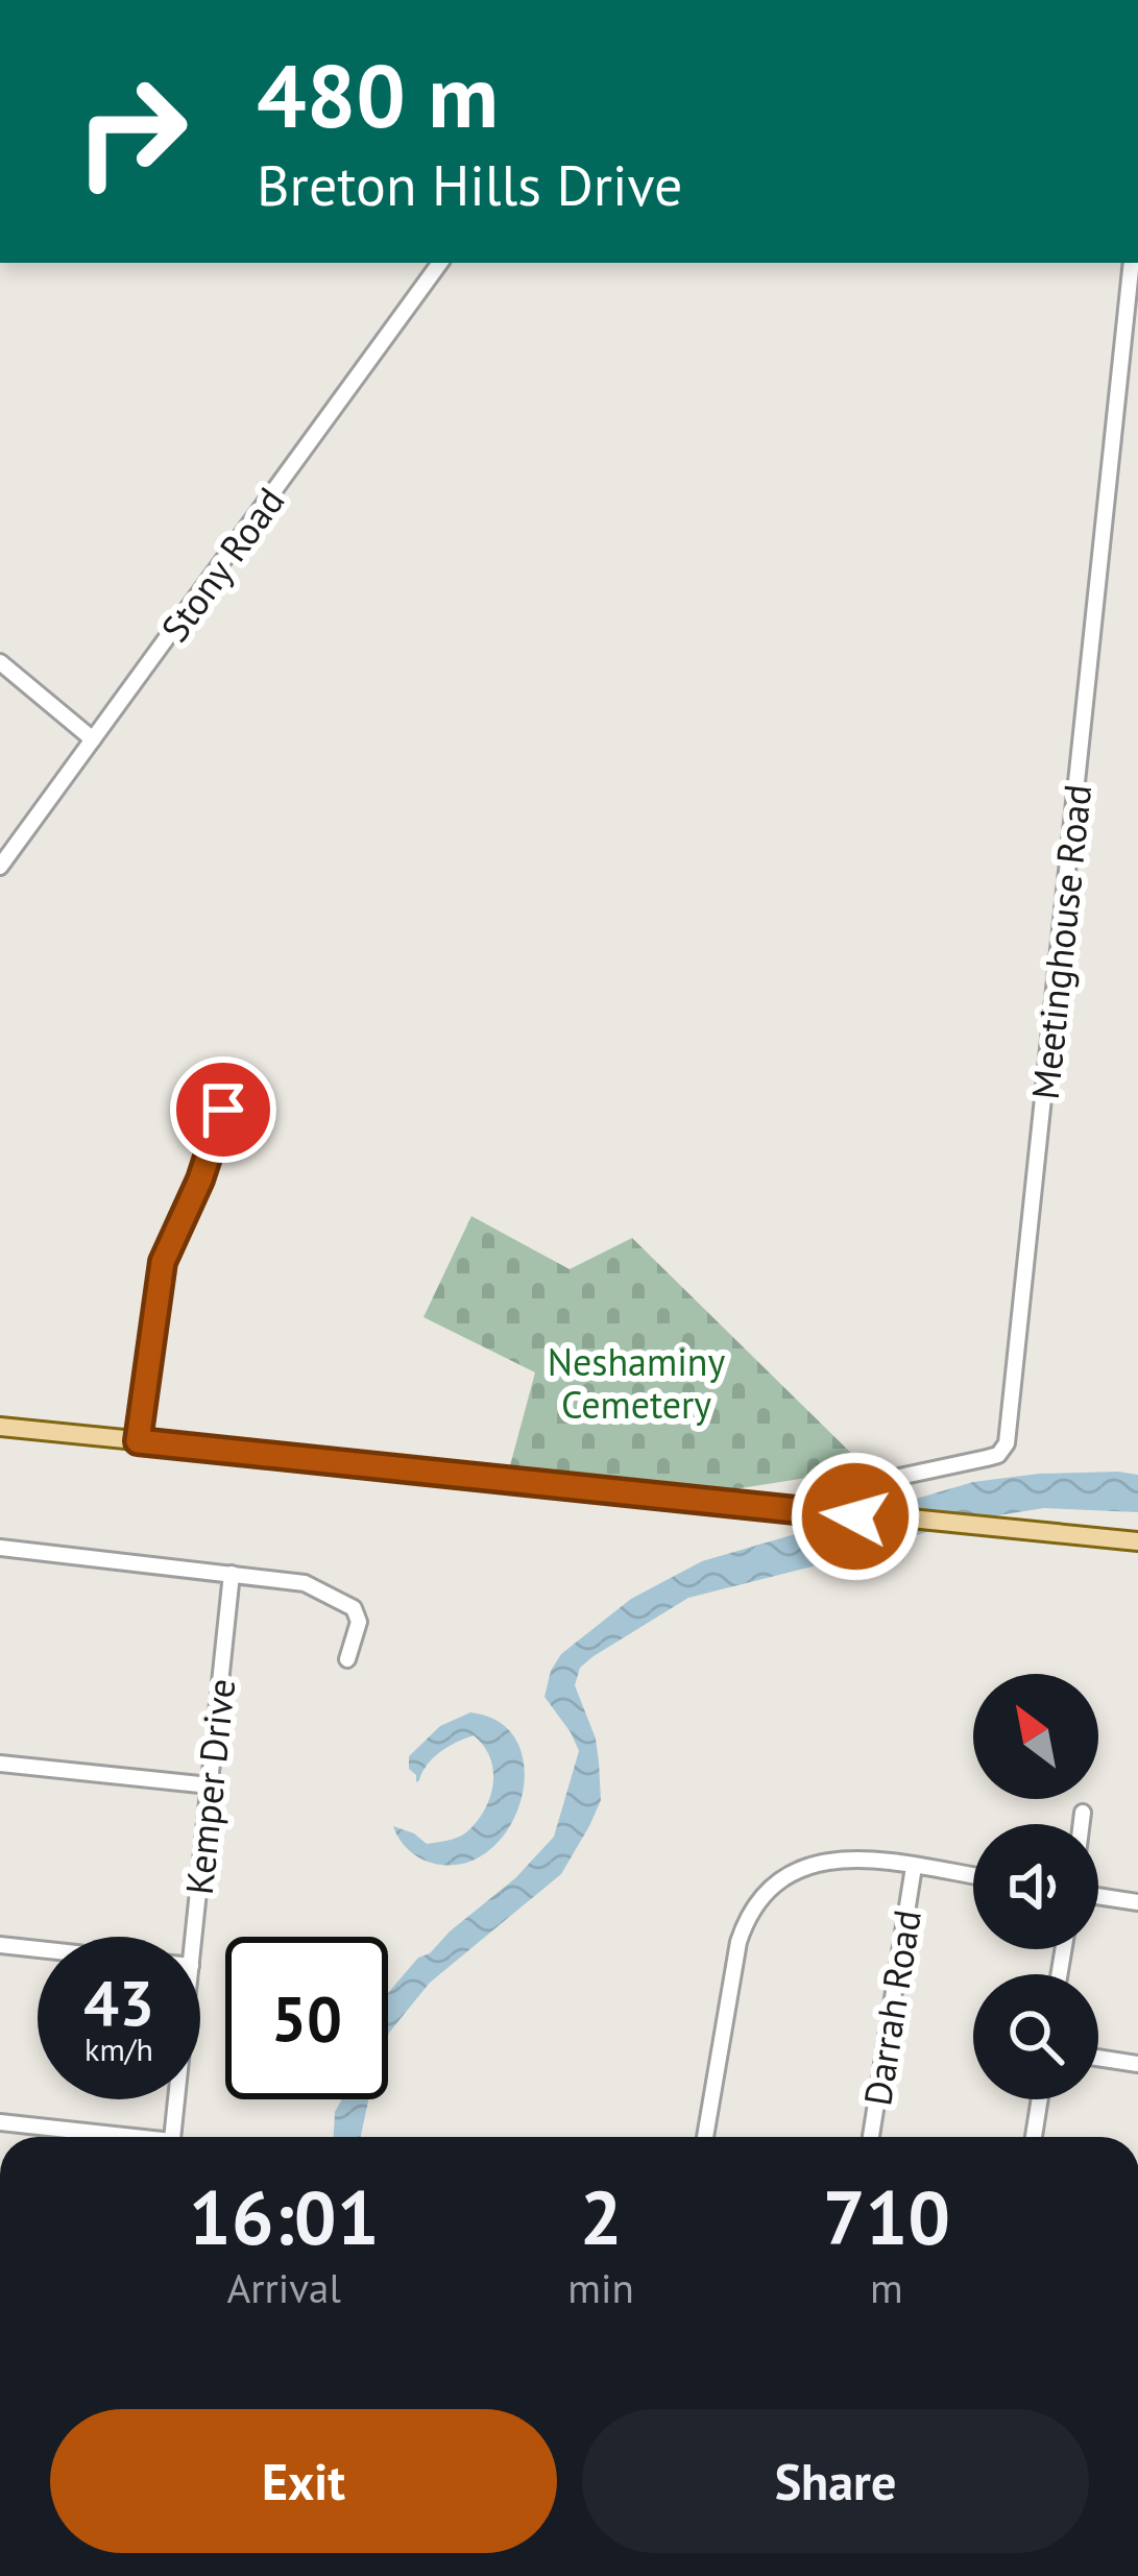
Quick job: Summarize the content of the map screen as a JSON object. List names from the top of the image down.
{
  "streets": {
    "street": [
      "Stony Road",
      "Meetinghouse Road",
      "Kemper Drive",
      "Darrah Road"
    ]
  },
  "parks": ["Neshaminy Cemetery"],
  "north": "top left",
  "page": {
    "turn": ["480 m", "Breton Hills Drive"],
    "speed": "43 km/h",
    "limit": "50",
    "eta": [
      "16:01",
      "Arrival",
      "2",
      "min",
      "710",
      "m"
    ],
    "buttons": ["Exit", "Share"]
  }
}
